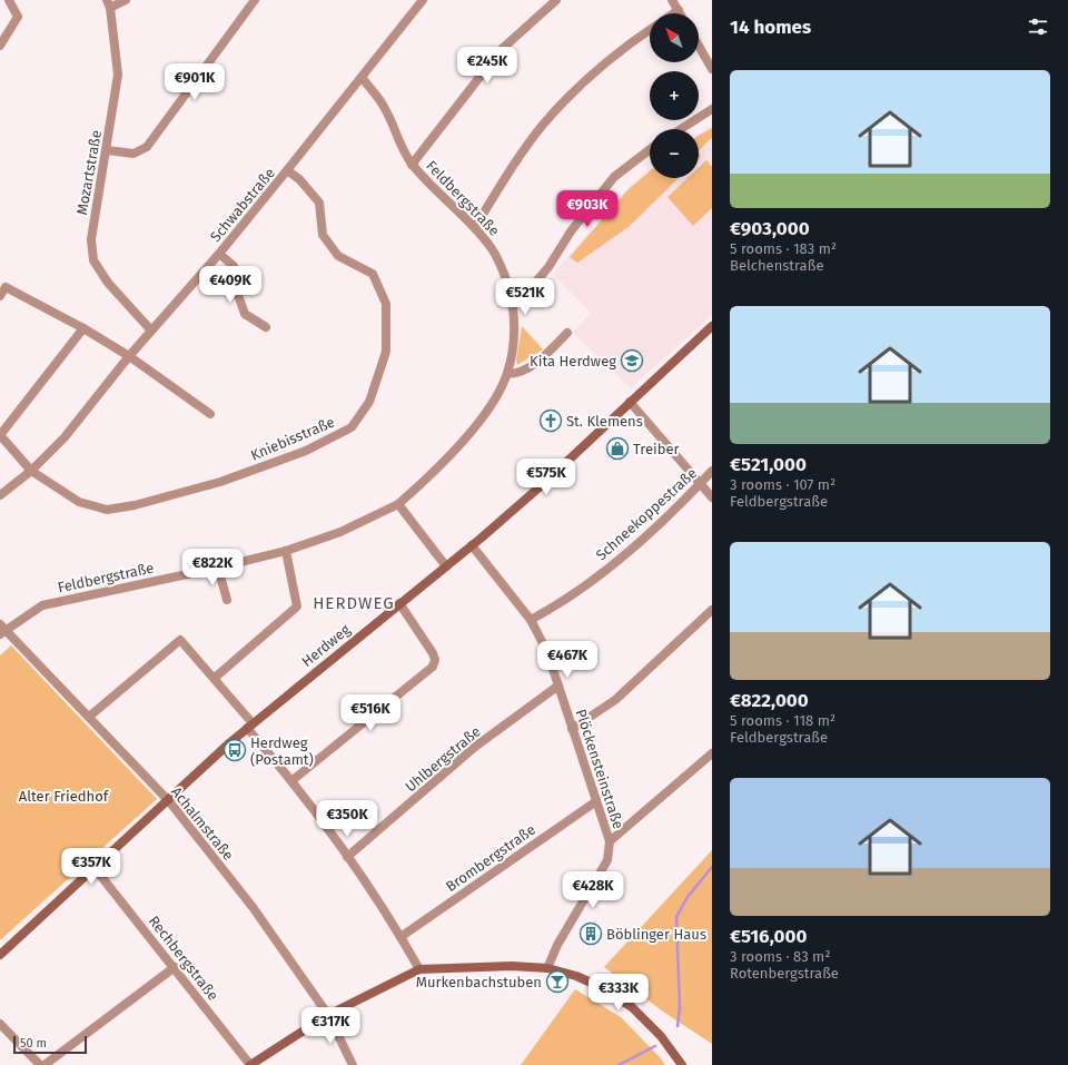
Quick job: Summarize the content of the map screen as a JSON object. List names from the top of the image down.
{
  "streets": {
    "street": [
      "Mozartstraße",
      "Feldbergstraße",
      "Schwabstraße",
      "Kniebisstraße",
      "Schneekoppestraße",
      "Herdweg",
      "Uhlbergstraße",
      "Plöckensteinstraße",
      "Achalmstraße",
      "Brombergstraße",
      "Rechbergstraße"
    ]
  },
  "crossings": [
    ["Mozartstraße", "Schwabstraße"],
    ["Feldbergstraße", "Schwabstraße"],
    ["Feldbergstraße", "Achalmstraße"],
    ["Schwabstraße", "Kniebisstraße"],
    ["Schneekoppestraße", "Plöckensteinstraße"],
    ["Herdweg", "Plöckensteinstraße"],
    ["Herdweg", "Achalmstraße"],
    ["Herdweg", "Rechbergstraße"],
    ["Uhlbergstraße", "Plöckensteinstraße"],
    ["Plöckensteinstraße", "Brombergstraße"]
  ],
  "districts": ["HERDWEG"],
  "parks": ["Alter Friedhof"],
  "places": {
    "school or university": ["Kita Herdweg"],
    "church": ["St. Klemens"],
    "shop": ["Treiber"],
    "bus stop": ["Herdweg (Postamt)"],
    "building": ["Böblinger Haus"],
    "bar": ["Murkenbachstuben"]
  },
  "scale_bar": "50 m",
  "north": "top left",
  "page": {
    "heading": "14 homes",
    "map_buttons": ["+", "−"],
    "price": [
      "€245K",
      "€901K",
      "€903K",
      "€409K",
      "€521K",
      "€575K",
      "€822K",
      "€467K",
      "€516K",
      "€350K",
      "€357K",
      "€428K",
      "€333K",
      "€317K"
    ],
    "list": [
      {
        "name": "€903,000",
        "note": "5 rooms · 183 m² · Belchenstraße"
      },
      {
        "name": "€521,000",
        "note": "3 rooms · 107 m² · Feldbergstraße"
      },
      {
        "name": "€822,000",
        "note": "5 rooms · 118 m² · Feldbergstraße"
      },
      {
        "name": "€516,000",
        "note": "3 rooms · 83 m² · Rotenbergstraße"
      }
    ],
    "scale": "50 m"
  }
}
